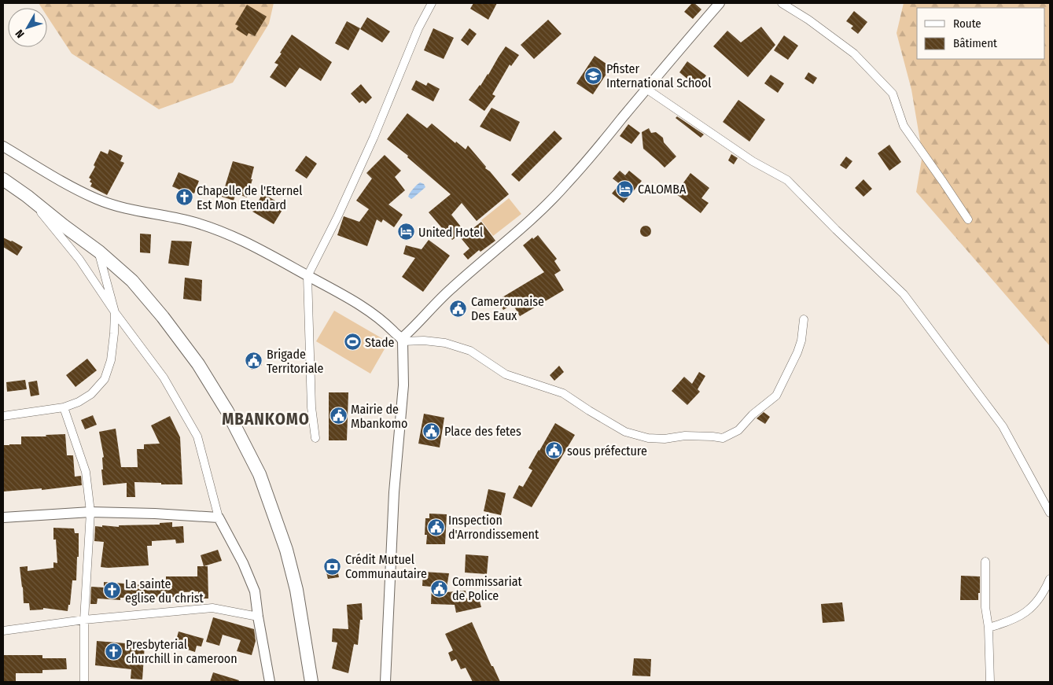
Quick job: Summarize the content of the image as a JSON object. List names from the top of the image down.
{
  "districts": ["MBANKOMO"],
  "places": {
    "school or university": ["Pfister International School"],
    "hotel": ["CALOMBA", "United Hotel"],
    "church": ["Chapelle de l'Eternel Est Mon Etendard", "La sainte eglise du christ", "Presbyterial churchill in cameroon"],
    "public building": [
      "Camerounaise Des Eaux",
      "Brigade Territoriale",
      "Mairie de Mbankomo",
      "Place des fetes",
      "sous préfecture",
      "Inspection d'Arrondissement",
      "Commissariat de Police"
    ],
    "sports": ["Stade"],
    "bank": ["Crédit Mutuel Communautaire"]
  },
  "legend": ["Route", "Bâtiment"],
  "north": "bottom left"
}
